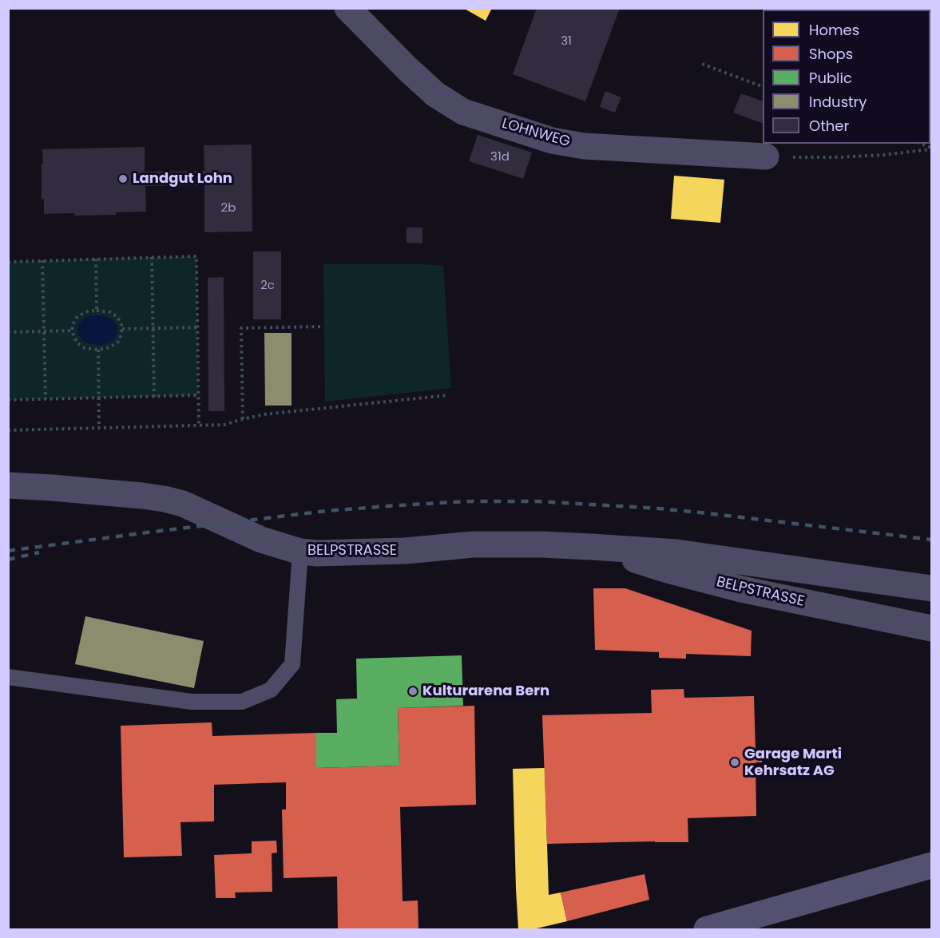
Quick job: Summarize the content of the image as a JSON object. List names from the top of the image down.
{
  "streets": {
    "street": ["LOHNWEG", "BELPSTRASSE"]
  },
  "places": ["Landgut Lohn", "Kulturarena Bern", "Garage Marti Kehrsatz AG"],
  "house_numbers": [
    "31",
    "31d",
    "2b",
    "2c"
  ],
  "legend": [
    "Homes",
    "Shops",
    "Public",
    "Industry",
    "Other"
  ]
}
